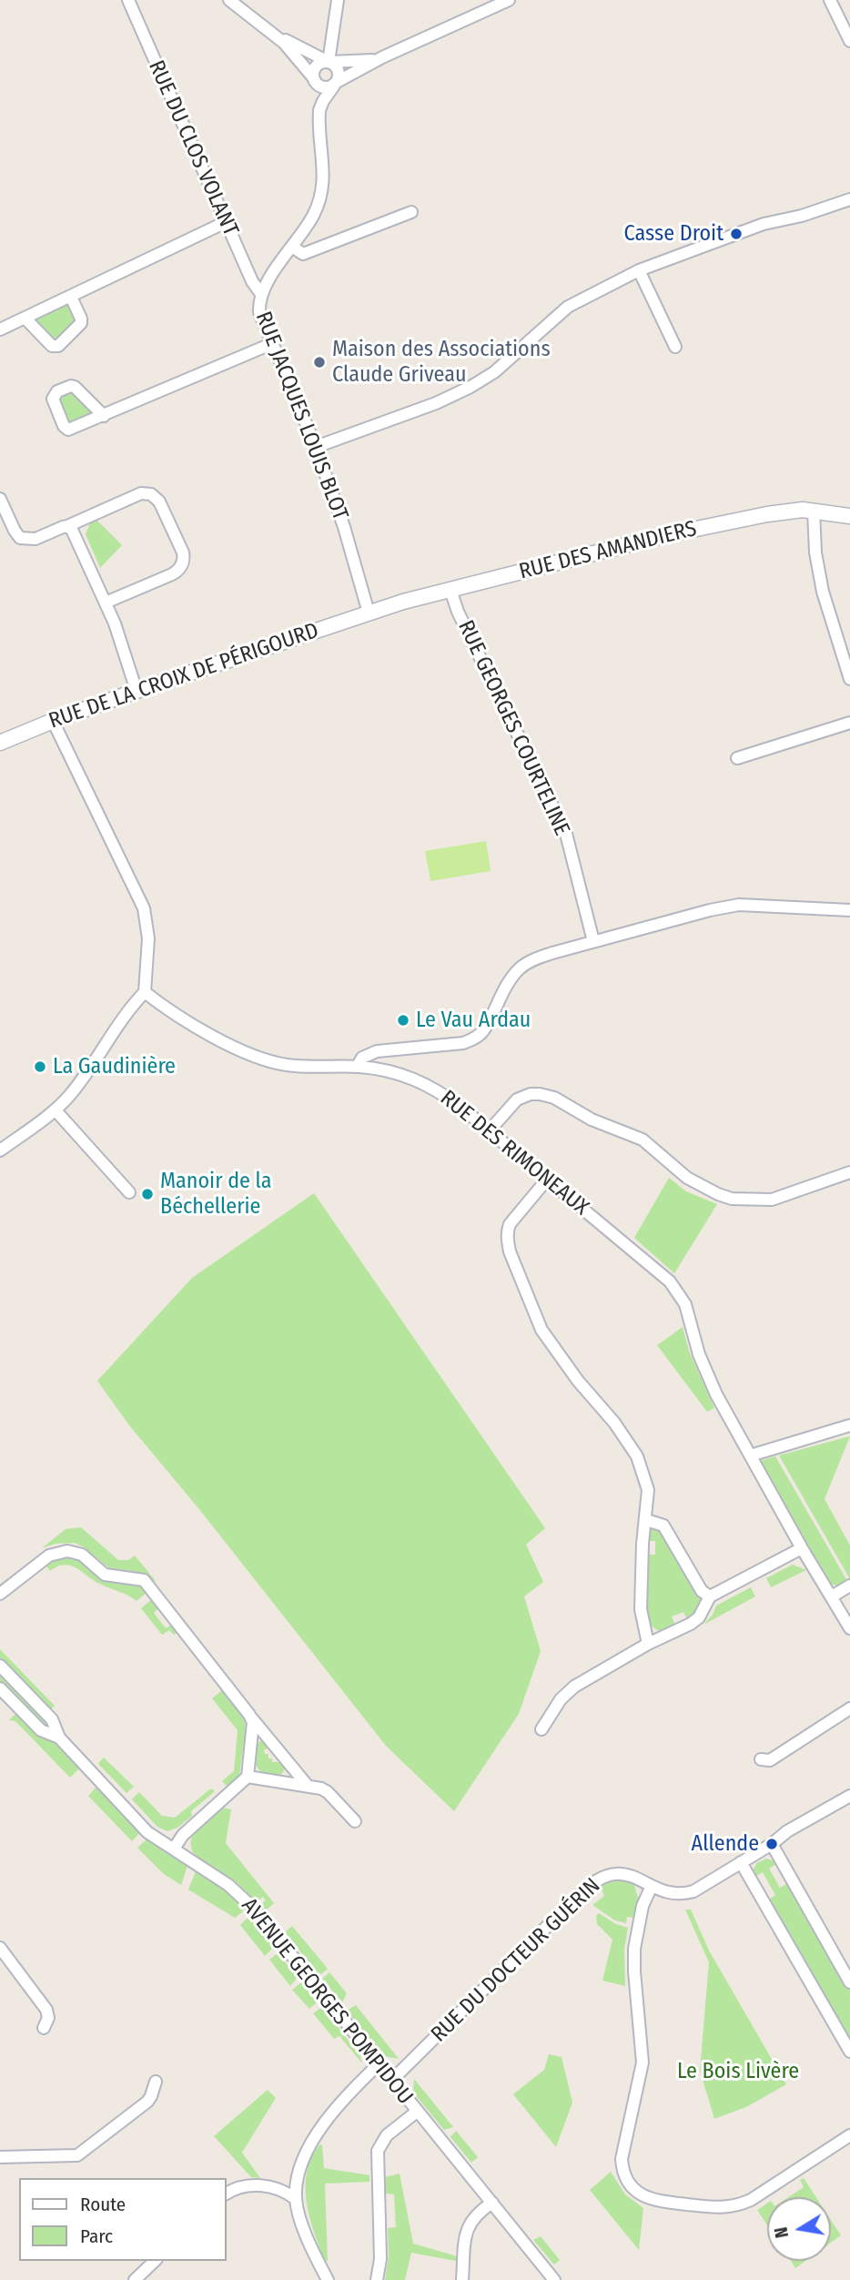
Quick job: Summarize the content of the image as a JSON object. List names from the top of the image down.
{
  "streets": {
    "street": [
      "RUE DU CLOS VOLANT",
      "RUE JACQUES LOUIS BLOT",
      "RUE DES AMANDIERS",
      "RUE DE LA CROIX DE PÉRIGOURD",
      "RUE GEORGES COURTELINE",
      "RUE DES RIMONEAUX",
      "RUE DU DOCTEUR GUÉRIN",
      "AVENUE GEORGES POMPIDOU"
    ]
  },
  "crossings": [
    ["RUE DU CLOS VOLANT", "RUE JACQUES LOUIS BLOT"],
    ["RUE JACQUES LOUIS BLOT", "RUE DES AMANDIERS"],
    ["RUE JACQUES LOUIS BLOT", "RUE DE LA CROIX DE PÉRIGOURD"],
    ["RUE DES AMANDIERS", "RUE DE LA CROIX DE PÉRIGOURD"],
    ["RUE DES AMANDIERS", "RUE GEORGES COURTELINE"],
    ["RUE DU DOCTEUR GUÉRIN", "AVENUE GEORGES POMPIDOU"]
  ],
  "parks": ["Le Bois Livère"],
  "places": [
    "Casse Droit",
    "Maison des Associations Claude Griveau",
    "Le Vau Ardau",
    "La Gaudinière",
    "Manoir de la Béchellerie",
    "Allende"
  ],
  "legend": ["Route", "Parc"],
  "north": "left"
}
